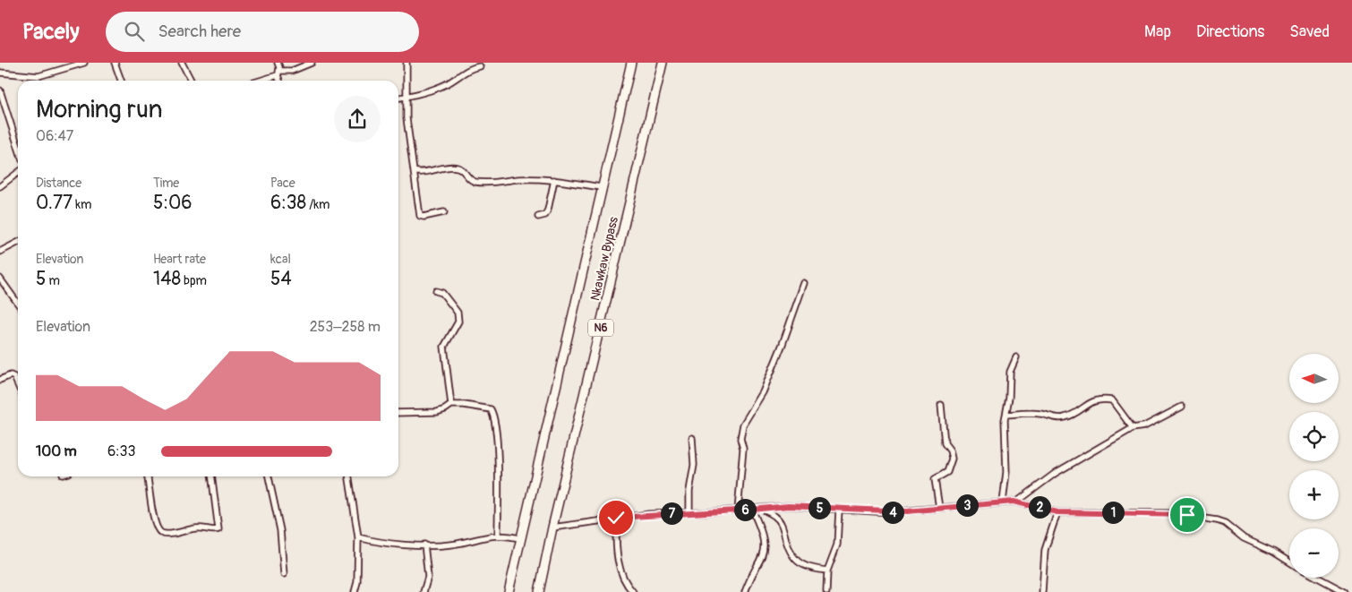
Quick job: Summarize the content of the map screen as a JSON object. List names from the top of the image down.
{
  "streets": {
    "highway": ["Nkawkaw Bypass", "N6"]
  },
  "north": "left",
  "page": {
    "header": "Pacely",
    "search": "Search here",
    "nav": ["Map", "Directions", "Saved"],
    "heading": ["Morning run", "06:47"],
    "stats": [
      ["Distance", "0.77 km"],
      ["Time", "5:06"],
      ["Pace", "6:38 /km"],
      ["Elevation", "5 m"],
      ["Heart rate", "148 bpm"],
      ["kcal", "54"]
    ],
    "chart": ["Elevation", "253–258 m"],
    "map_buttons": ["+", "−"],
    "list": [
      {
        "name": "100 m",
        "note": "6:33"
      }
    ],
    "pins": [
      "3",
      "2",
      "5",
      "6",
      "1",
      "4",
      "7"
    ]
  }
}
